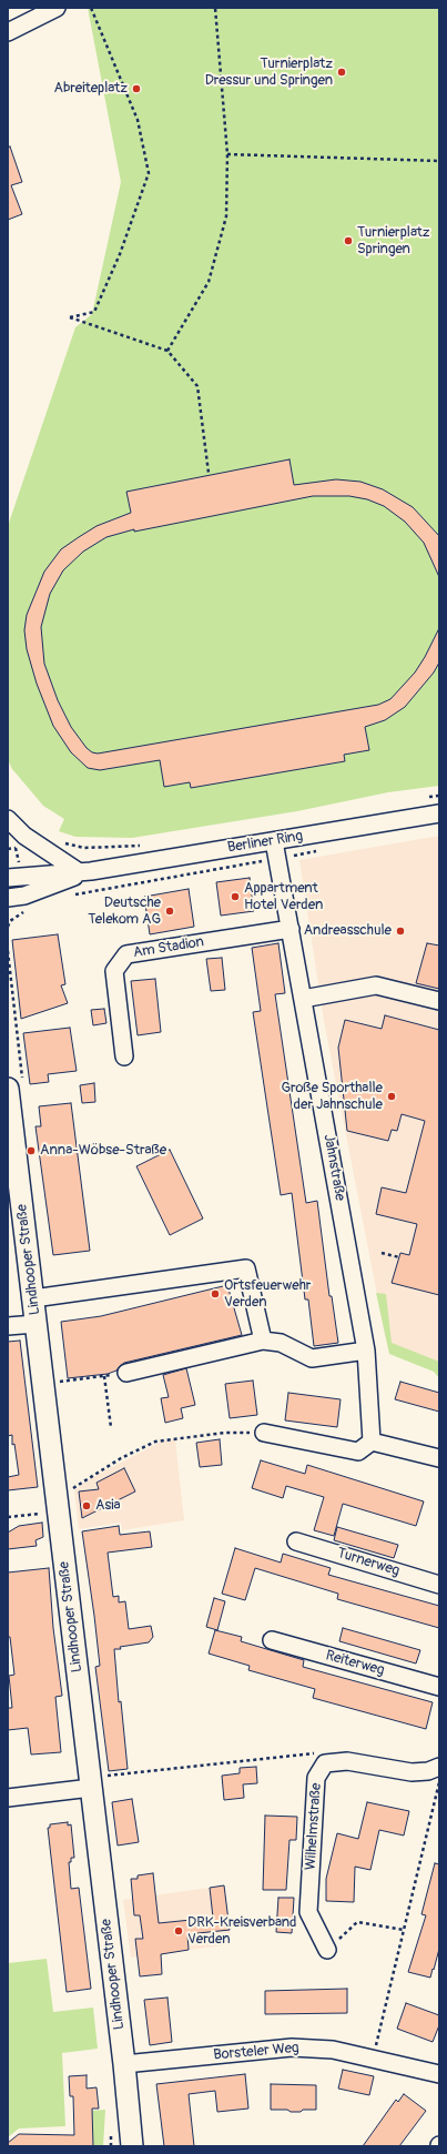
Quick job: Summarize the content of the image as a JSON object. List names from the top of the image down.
{
  "streets": {
    "main road": ["Lindhooper Straße"],
    "street": [
      "Berliner Ring",
      "Am Stadion",
      "Jahnstraße",
      "Turnerweg",
      "Reiterweg",
      "Wilhelmstraße",
      "Borsteler Weg"
    ]
  },
  "crossings": [
    ["Berliner Ring", "Jahnstraße"],
    ["Am Stadion", "Jahnstraße"],
    ["Lindhooper Straße", "Borsteler Weg"]
  ],
  "places": [
    "Turnierplatz Dressur und Springen",
    "Abreiteplatz",
    "Turnierplatz Springen",
    "Appartment Hotel Verden",
    "Deutsche Telekom AG",
    "Andreasschule",
    "Große Sporthalle der Jahnschule",
    "Anna-Wöbse-Straße",
    "Ortsfeuerwehr Verden",
    "Asia",
    "DRK-Kreisverband Verden"
  ]
}
